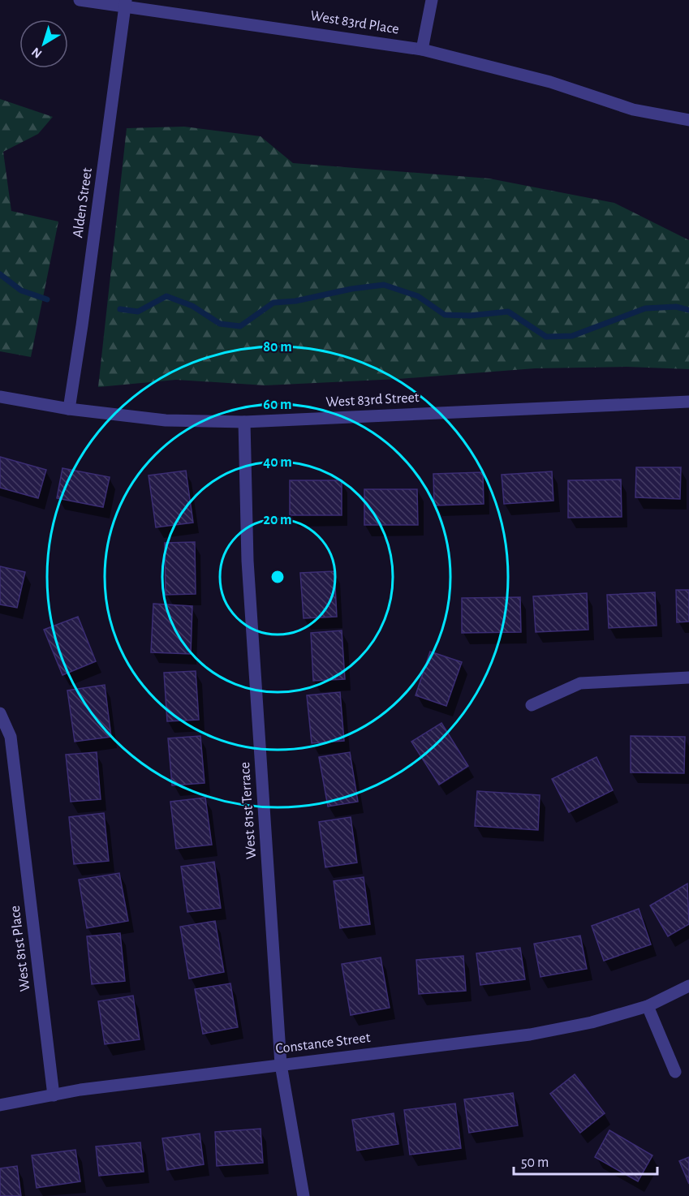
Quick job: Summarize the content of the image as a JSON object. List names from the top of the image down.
{
  "streets": {
    "street": [
      "West 83rd Place",
      "Alden Street",
      "West 83rd Street",
      "West 81st Terrace",
      "West 81st Place",
      "Constance Street"
    ]
  },
  "crossings": [
    ["West 83rd Place", "Alden Street"],
    ["Alden Street", "West 83rd Street"],
    ["West 83rd Street", "West 81st Terrace"],
    ["West 81st Terrace", "Constance Street"],
    ["West 81st Place", "Constance Street"]
  ],
  "scale_bar": "50 m",
  "north": "bottom left",
  "rings": [
    "80 m",
    "60 m",
    "40 m",
    "20 m"
  ]
}
